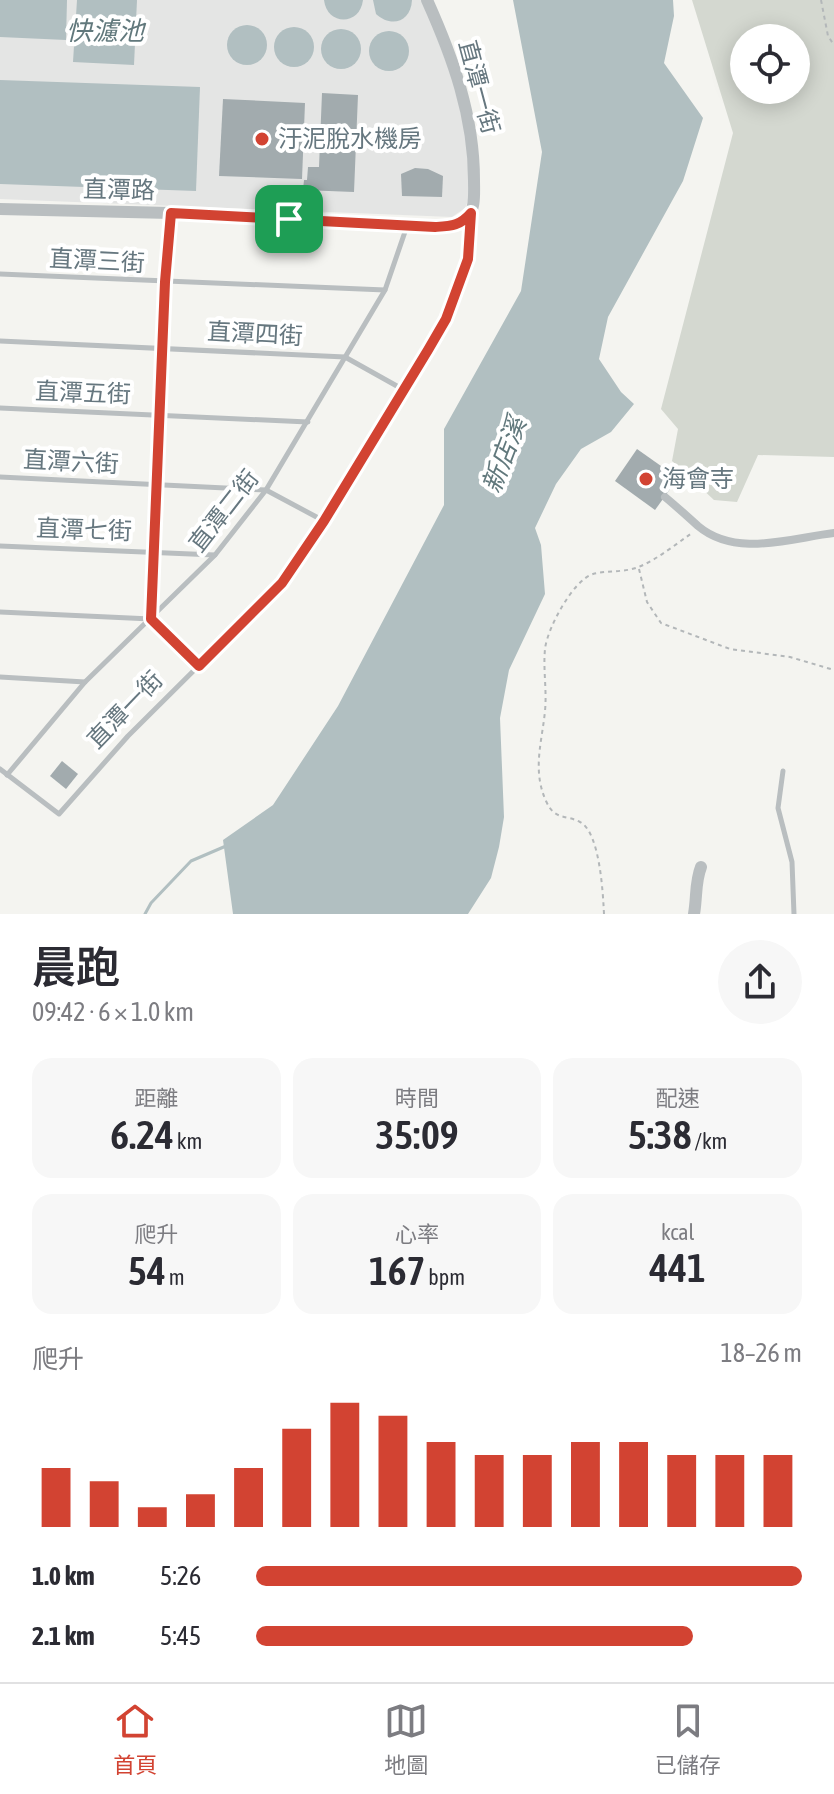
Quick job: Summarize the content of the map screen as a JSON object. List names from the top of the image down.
{
  "streets": {
    "street": ["直潭一街", "直潭路"],
    "lane": [
      "直潭三街",
      "直潭四街",
      "直潭五街",
      "直潭六街",
      "直潭二街",
      "直潭七街"
    ]
  },
  "crossings": [
    ["直潭一街", "直潭路"],
    ["直潭一街", "直潭四街"],
    ["直潭一街", "直潭六街"],
    ["直潭一街", "直潭二街"],
    ["直潭路", "直潭二街"],
    ["直潭三街", "直潭二街"],
    ["直潭四街", "直潭二街"],
    ["直潭五街", "直潭二街"],
    ["直潭六街", "直潭二街"],
    ["直潭二街", "直潭七街"]
  ],
  "water": ["快濾池", "新店溪"],
  "places": ["汙泥脫水機房", "海會寺"],
  "page": {
    "heading": ["晨跑", "09:42 · 6 × 1.0 km"],
    "stats": [
      ["距離", "6.24 km"],
      ["時間", "35:09"],
      ["配速", "5:38 /km"],
      ["爬升", "54 m"],
      ["心率", "167 bpm"],
      ["kcal", "441"]
    ],
    "chart": ["爬升", "18–26 m"],
    "list": [
      {
        "name": "1.0 km",
        "note": "5:26"
      },
      {
        "name": "2.1 km",
        "note": "5:45"
      }
    ],
    "tabs": ["首頁", "地圖", "已儲存"]
  }
}
